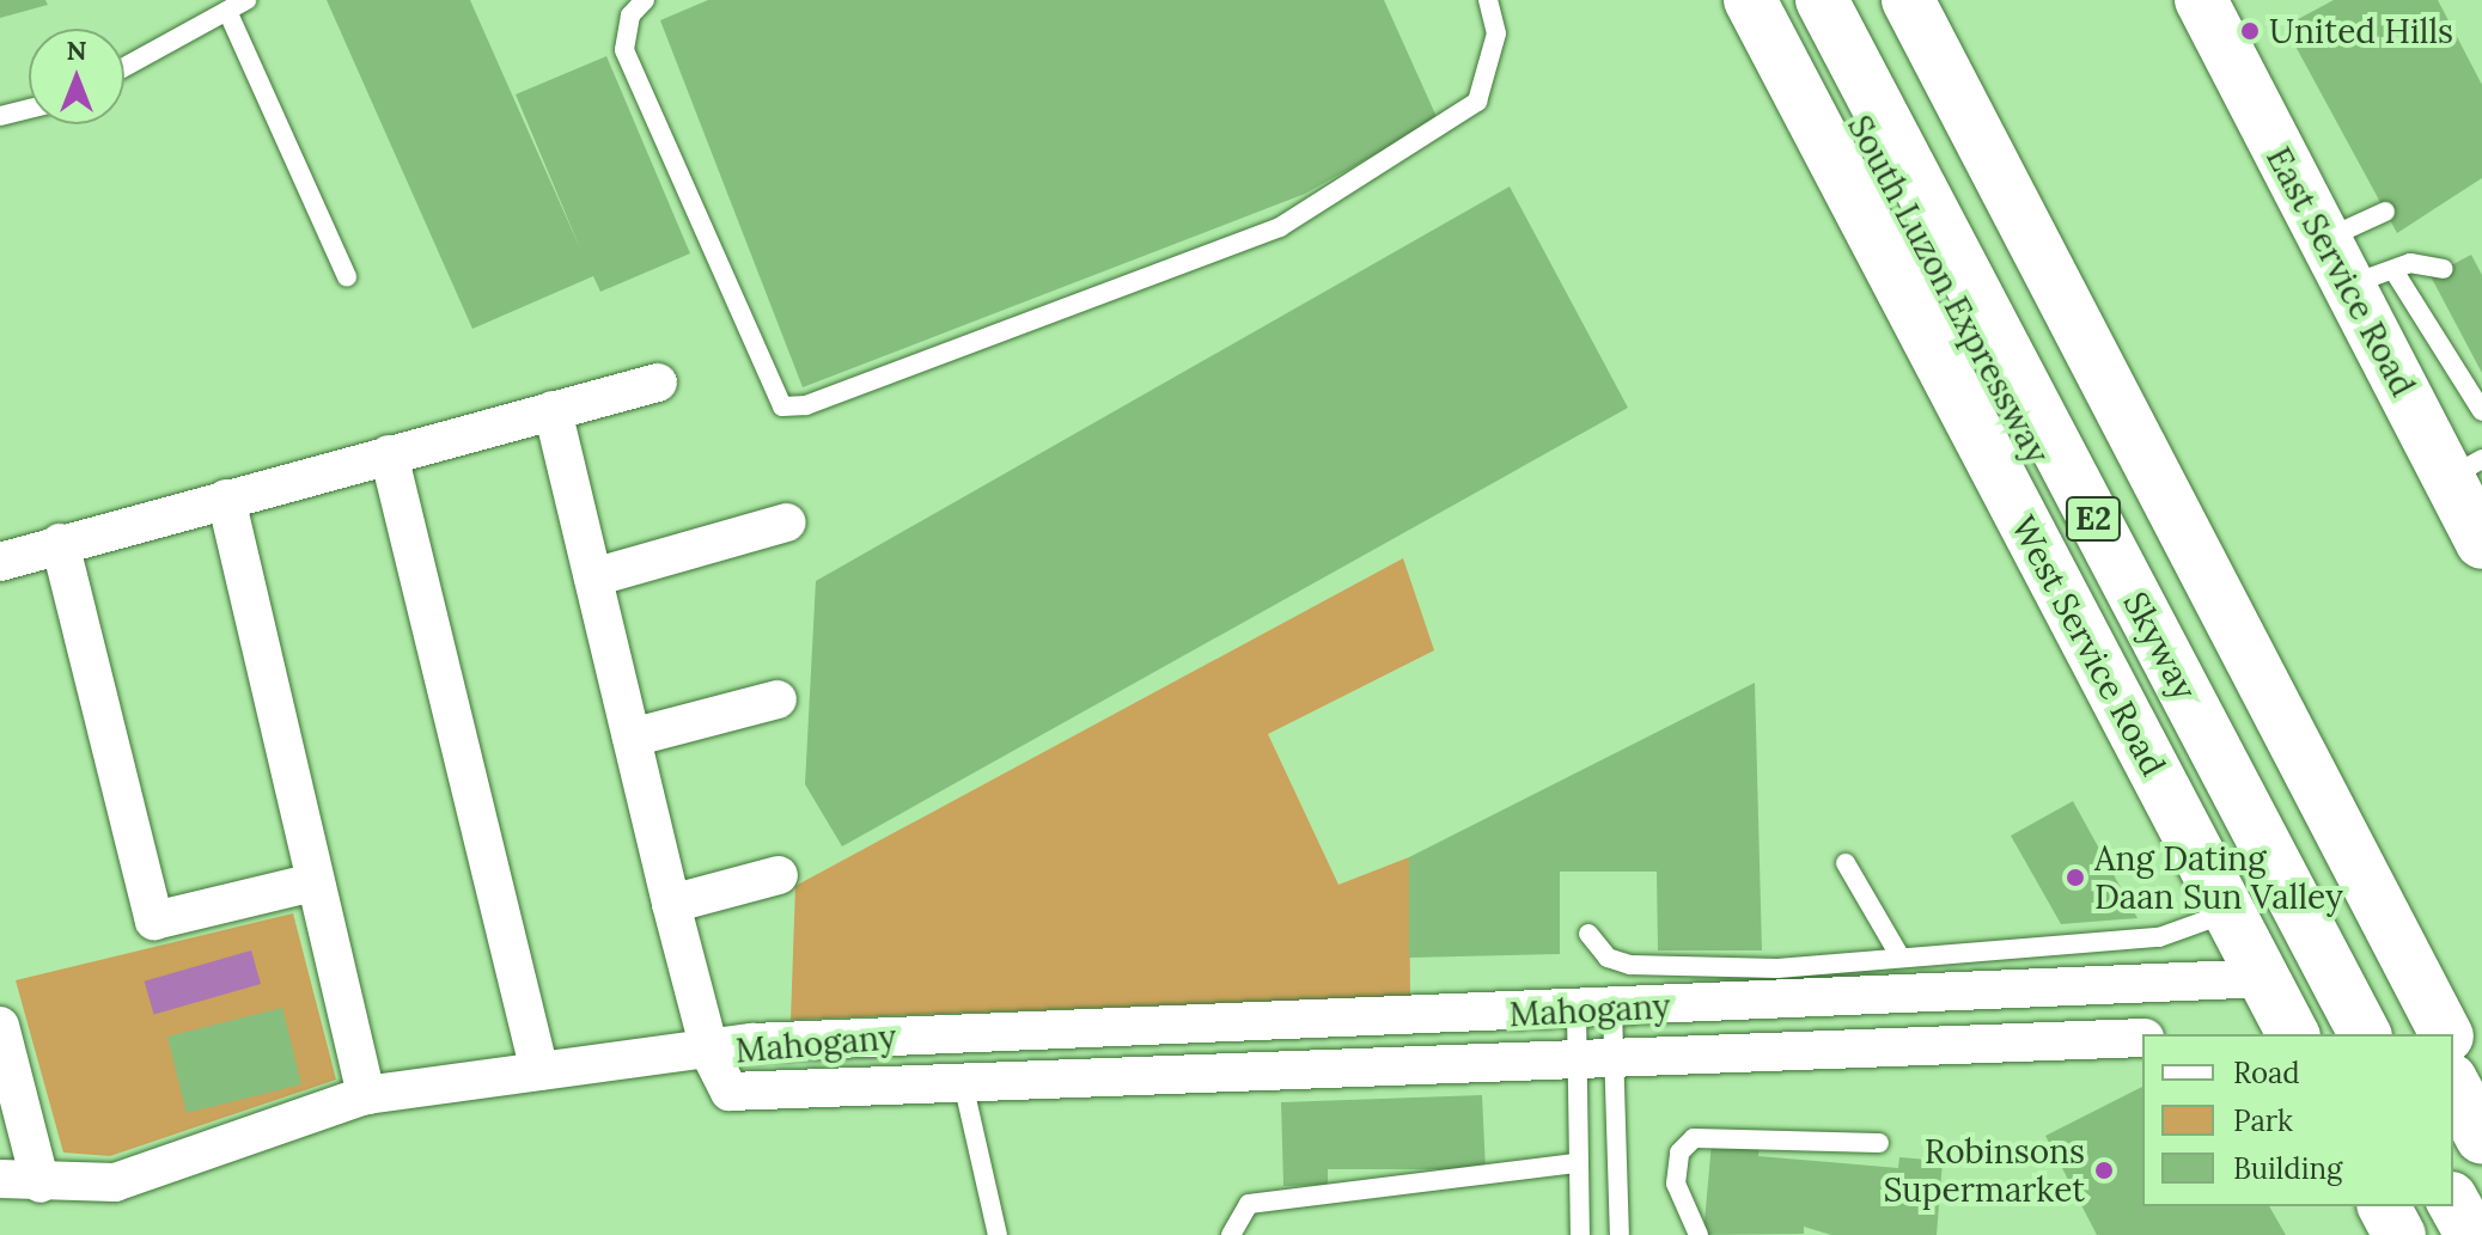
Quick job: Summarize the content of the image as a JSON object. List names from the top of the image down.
{
  "streets": {
    "main road": [
      "East Service Road",
      "South Luzon Expressway",
      "E2",
      "West Service Road",
      "Skyway"
    ],
    "street": ["Mahogany"]
  },
  "crossings": [
    ["West Service Road", "Mahogany"]
  ],
  "places": ["United Hills", "Ang Dating Daan Sun Valley", "Robinsons Supermarket"],
  "legend": ["Road", "Park", "Building"],
  "north": "top"
}
